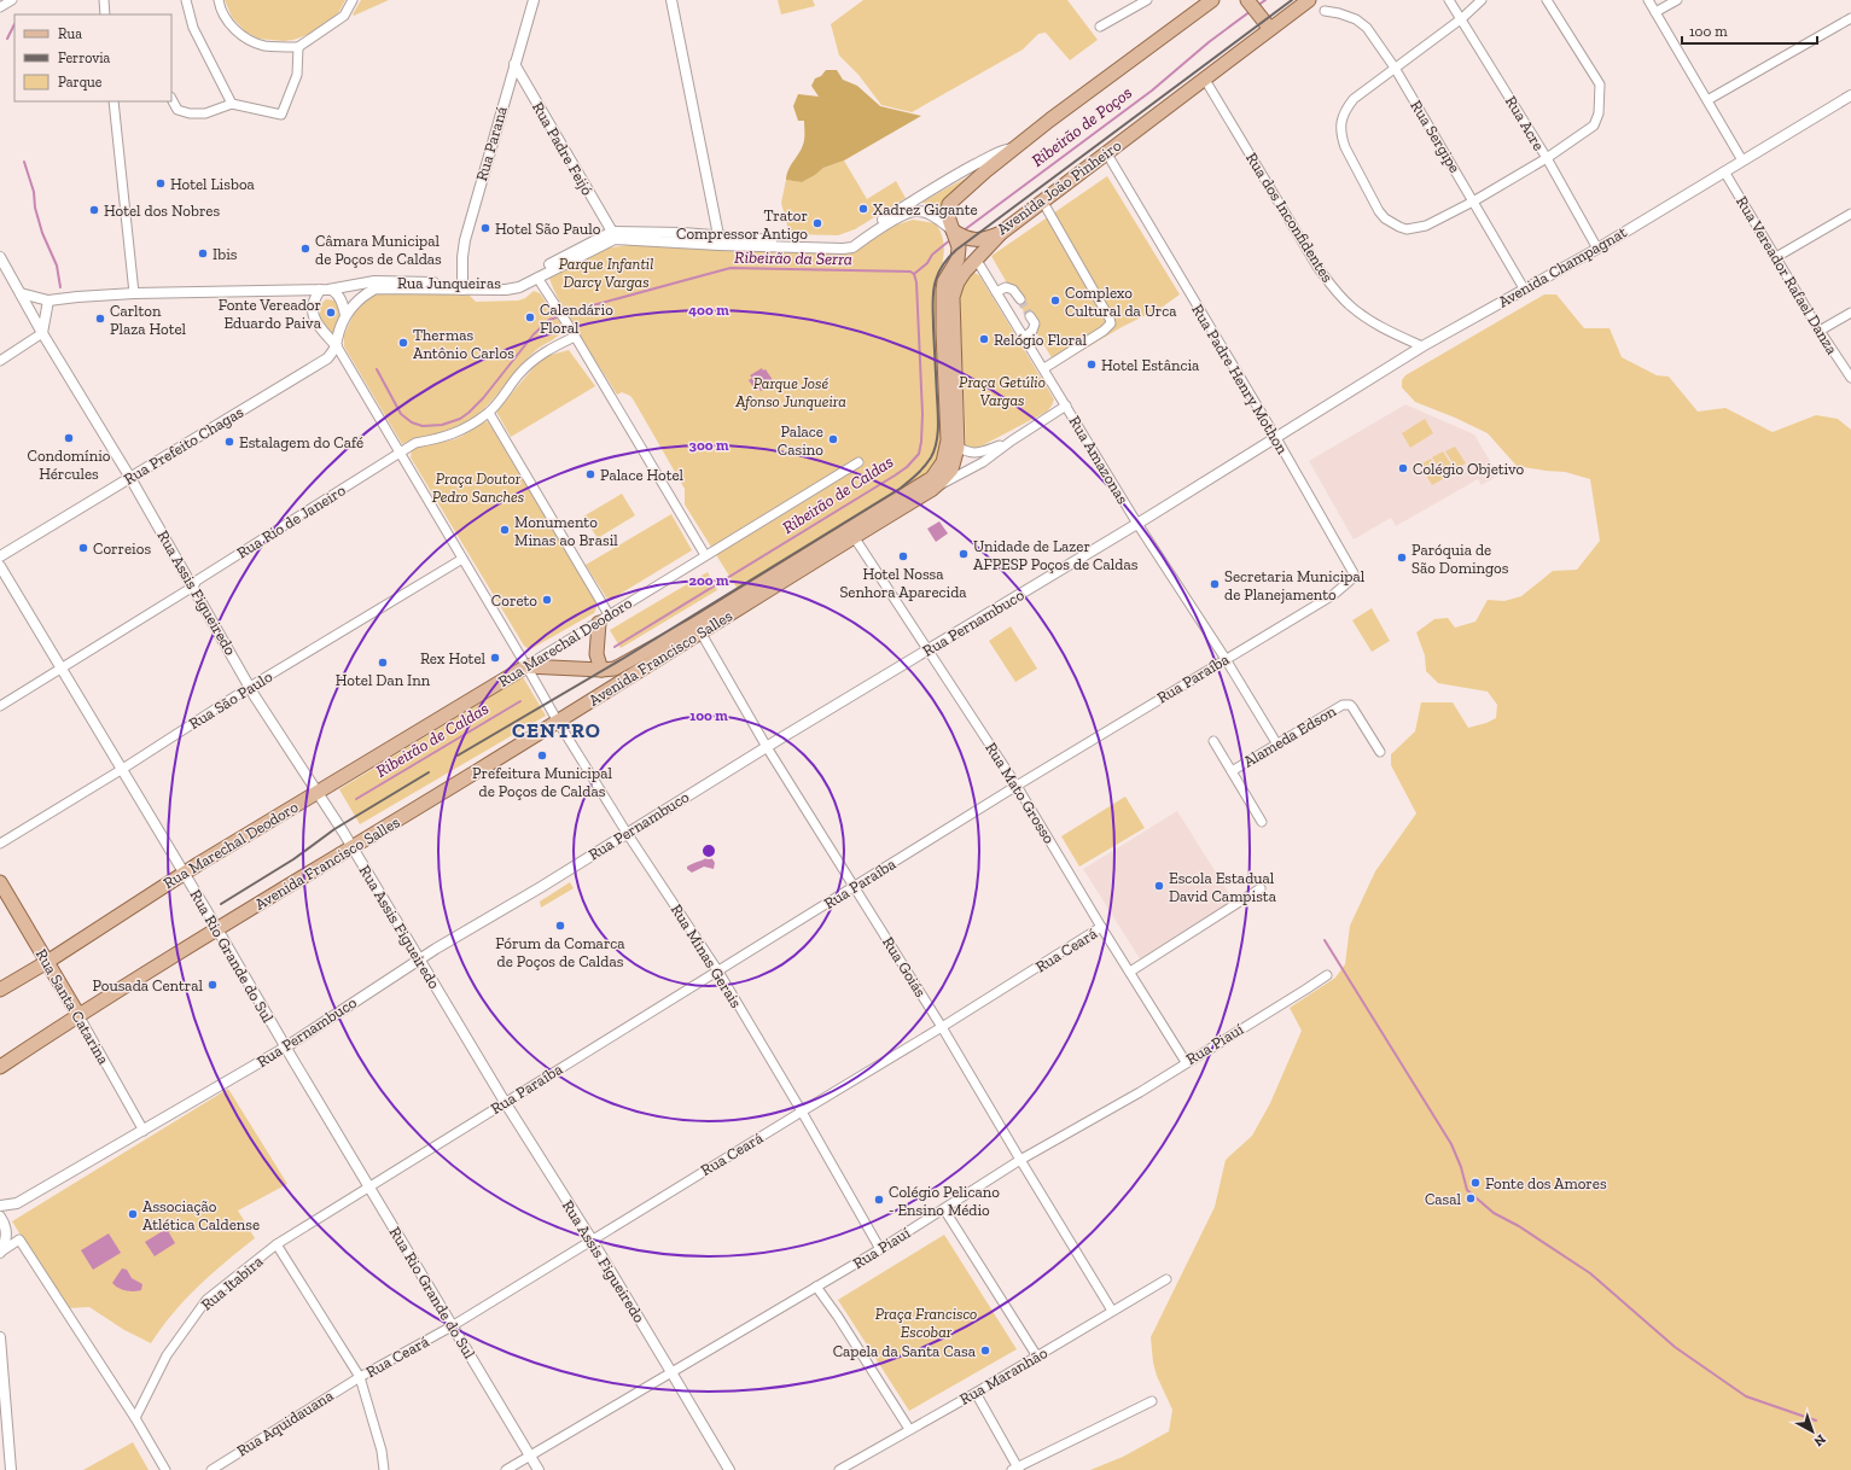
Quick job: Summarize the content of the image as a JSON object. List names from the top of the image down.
{
  "streets": {
    "main road": [
      "Avenida João Pinheiro",
      "Rua Marechal Deodoro",
      "Avenida Francisco Salles",
      "Rua Santa Catarina"
    ],
    "street": [
      "Rua Acre",
      "Rua Sergipe",
      "Rua Paraná",
      "Rua Padre Feijó",
      "Rua dos Inconfidentes",
      "Avenida Champagnat",
      "Rua Vereador Rafael Danza",
      "Rua Junqueiras",
      "Rua Padre Henry Mothon",
      "Rua Prefeito Chagas",
      "Rua Amazonas",
      "Rua Rio de Janeiro",
      "Rua Assis Figueiredo",
      "Rua Pernambuco",
      "Rua Paraíba",
      "Rua São Paulo",
      "Alameda Edson",
      "Rua Mato Grosso",
      "Rua Ceará",
      "Rua Rio Grande do Sul",
      "Rua Minas Gerais",
      "Rua Goiás",
      "Rua Piauí",
      "Rua Itabira",
      "Rua Maranhão",
      "Rua Aquidauana"
    ]
  },
  "crossings": [
    ["Rua Acre", "Avenida Champagnat"],
    ["Rua Sergipe", "Avenida Champagnat"],
    ["Rua Paraná", "Rua Padre Feijó"],
    ["Rua Paraná", "Rua Junqueiras"],
    ["Rua Padre Feijó", "Rua Junqueiras"],
    ["Avenida João Pinheiro", "Rua dos Inconfidentes"],
    ["Avenida João Pinheiro", "Rua Junqueiras"],
    ["Avenida João Pinheiro", "Rua Padre Henry Mothon"],
    ["Avenida João Pinheiro", "Avenida Francisco Salles"],
    ["Rua dos Inconfidentes", "Avenida Champagnat"],
    ["Avenida Champagnat", "Rua Vereador Rafael Danza"],
    ["Avenida Champagnat", "Rua Padre Henry Mothon"],
    ["Avenida Champagnat", "Rua Pernambuco"],
    ["Rua Junqueiras", "Rua Assis Figueiredo"],
    ["Rua Junqueiras", "Avenida Francisco Salles"],
    ["Rua Padre Henry Mothon", "Rua Pernambuco"],
    ["Rua Padre Henry Mothon", "Rua Paraíba"],
    ["Rua Prefeito Chagas", "Rua Assis Figueiredo"],
    ["Rua Amazonas", "Rua Pernambuco"],
    ["Rua Amazonas", "Avenida Francisco Salles"],
    ["Rua Amazonas", "Rua Paraíba"],
    ["Rua Amazonas", "Alameda Edson"],
    ["Rua Rio de Janeiro", "Rua Assis Figueiredo"],
    ["Rua Rio de Janeiro", "Rua Rio Grande do Sul"],
    ["Rua Assis Figueiredo", "Rua Pernambuco"],
    ["Rua Assis Figueiredo", "Rua Marechal Deodoro"],
    ["Rua Assis Figueiredo", "Avenida Francisco Salles"],
    ["Rua Assis Figueiredo", "Rua Paraíba"],
    ["Rua Assis Figueiredo", "Rua São Paulo"],
    ["Rua Assis Figueiredo", "Rua Ceará"],
    ["Rua Assis Figueiredo", "Rua Piauí"],
    ["Rua Pernambuco", "Rua Mato Grosso"],
    ["Rua Pernambuco", "Rua Rio Grande do Sul"],
    ["Rua Pernambuco", "Rua Minas Gerais"],
    ["Rua Pernambuco", "Rua Goiás"],
    ["Rua Pernambuco", "Rua Santa Catarina"],
    ["Rua Marechal Deodoro", "Avenida Francisco Salles"],
    ["Rua Marechal Deodoro", "Rua Rio Grande do Sul"],
    ["Rua Marechal Deodoro", "Rua Minas Gerais"],
    ["Rua Marechal Deodoro", "Rua Santa Catarina"],
    ["Avenida Francisco Salles", "Rua Mato Grosso"],
    ["Avenida Francisco Salles", "Rua Rio Grande do Sul"],
    ["Avenida Francisco Salles", "Rua Minas Gerais"],
    ["Avenida Francisco Salles", "Rua Goiás"],
    ["Avenida Francisco Salles", "Rua Santa Catarina"],
    ["Rua Paraíba", "Rua Mato Grosso"],
    ["Rua Paraíba", "Rua Rio Grande do Sul"],
    ["Rua Paraíba", "Rua Minas Gerais"],
    ["Rua Paraíba", "Rua Goiás"],
    ["Rua Paraíba", "Rua Itabira"],
    ["Rua São Paulo", "Rua Rio Grande do Sul"],
    ["Rua Mato Grosso", "Rua Ceará"],
    ["Rua Mato Grosso", "Rua Piauí"],
    ["Rua Ceará", "Rua Rio Grande do Sul"],
    ["Rua Ceará", "Rua Minas Gerais"],
    ["Rua Ceará", "Rua Goiás"],
    ["Rua Ceará", "Rua Aquidauana"],
    ["Rua Rio Grande do Sul", "Rua Piauí"],
    ["Rua Rio Grande do Sul", "Rua Itabira"],
    ["Rua Minas Gerais", "Rua Piauí"],
    ["Rua Goiás", "Rua Piauí"],
    ["Rua Goiás", "Rua Maranhão"]
  ],
  "districts": ["CENTRO"],
  "water": ["Ribeirão de Poços", "Ribeirão da Serra", "Ribeirão de Caldas"],
  "parks": [
    "Parque Infantil Darcy Vargas",
    "Praça Getúlio Vargas",
    "Parque José Afonso Junqueira",
    "Praça Doutor Pedro Sanches",
    "Praça Francisco Escobar"
  ],
  "places": [
    "Hotel Lisboa",
    "Xadrez Gigante",
    "Hotel dos Nobres",
    "Trator Compressor Antigo",
    "Hotel São Paulo",
    "Câmara Municipal de Poços de Caldas",
    "Ibis",
    "Complexo Cultural da Urca",
    "Fonte Vereador Eduardo Paiva",
    "Calendário Floral",
    "Carlton Plaza Hotel",
    "Relógio Floral",
    "Thermas Antônio Carlos",
    "Hotel Estância",
    "Condomínio Hércules",
    "Palace Casino",
    "Estalagem do Café",
    "Colégio Objetivo",
    "Palace Hotel",
    "Monumento Minas ao Brasil",
    "Correios",
    "Unidade de Lazer AFPESP Poços de Caldas",
    "Hotel Nossa Senhora Aparecida",
    "Paróquia de São Domingos",
    "Secretaria Municipal de Planejamento",
    "Coreto",
    "Rex Hotel",
    "Hotel Dan Inn",
    "Prefeitura Municipal de Poços de Caldas",
    "Escola Estadual David Campista",
    "Fórum da Comarca de Poços de Caldas",
    "Pousada Central",
    "Fonte dos Amores",
    "Casal",
    "Colégio Pelicano - Ensino Médio",
    "Associação Atlética Caldense",
    "Capela da Santa Casa"
  ],
  "legend": ["Rua", "Ferrovia", "Parque"],
  "scale_bar": "100 m",
  "north": "bottom right",
  "rings": [
    "400 m",
    "300 m",
    "200 m",
    "100 m"
  ]
}
